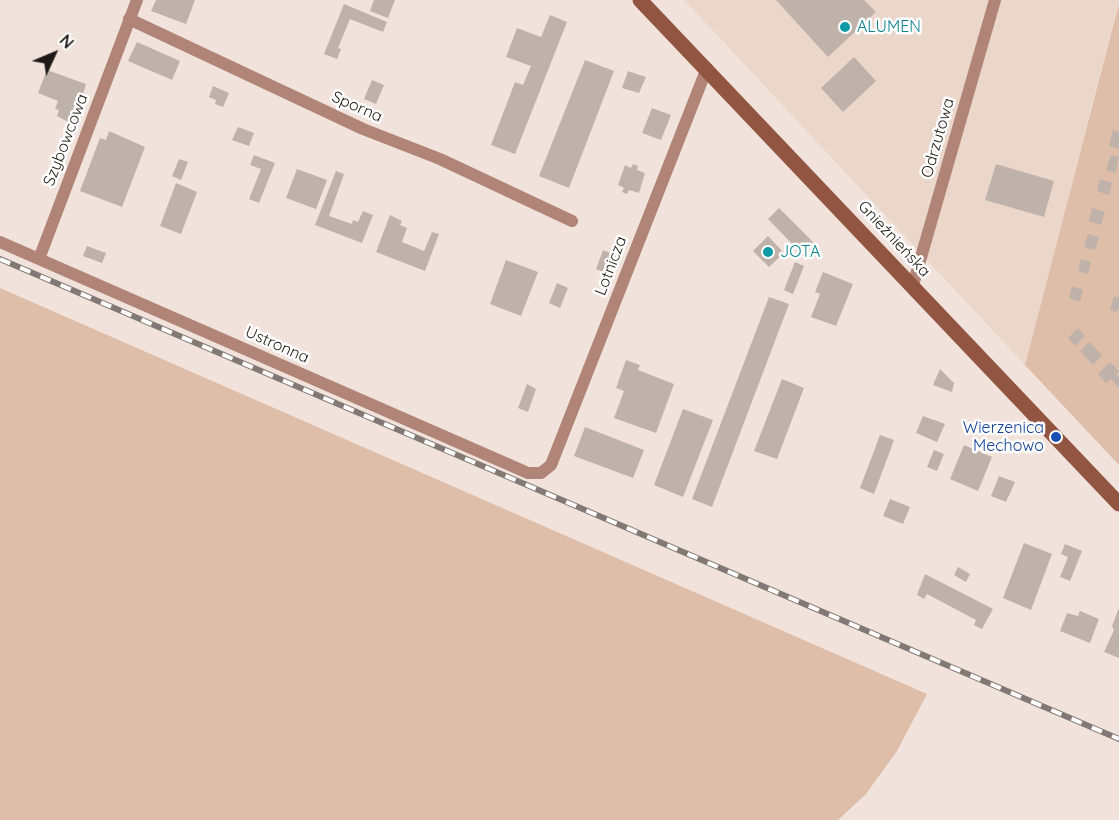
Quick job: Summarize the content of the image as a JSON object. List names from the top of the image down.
{
  "streets": {
    "main road": ["Gnieźnieńska"],
    "street": [
      "Sporna",
      "Odrzutowa",
      "Szybowcowa",
      "Lotnicza",
      "Ustronna"
    ]
  },
  "crossings": [
    ["Sporna", "Szybowcowa"],
    ["Odrzutowa", "Gnieźnieńska"],
    ["Szybowcowa", "Ustronna"],
    ["Gnieźnieńska", "Lotnicza"],
    ["Lotnicza", "Ustronna"]
  ],
  "places": ["ALUMEN", "JOTA", "Wierzenica Mechowo"],
  "north": "top right"
}
